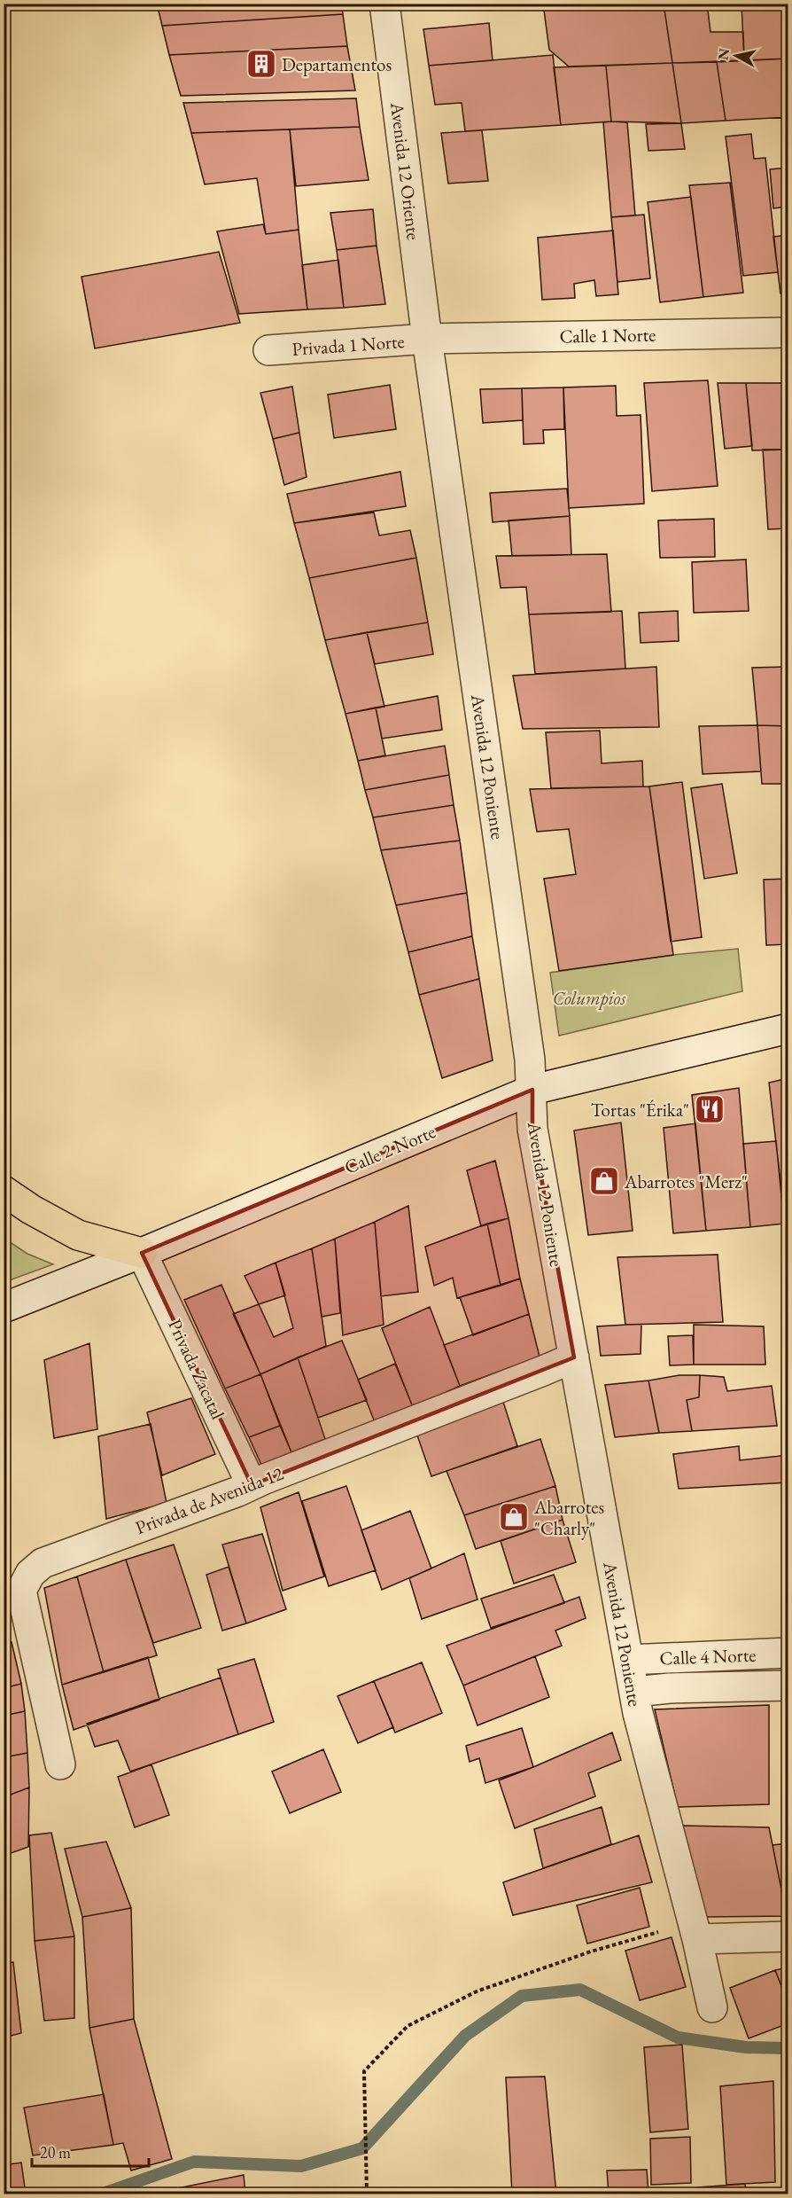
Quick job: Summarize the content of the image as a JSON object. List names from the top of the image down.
{
  "streets": {
    "street": [
      "Avenida 12 Oriente",
      "Calle 1 Norte",
      "Privada 1 Norte",
      "Avenida 12 Poniente",
      "Calle 2 Norte",
      "Privada Zacatal",
      "Privada de Avenida 12",
      "Calle 4 Norte"
    ]
  },
  "crossings": [
    ["Avenida 12 Oriente", "Calle 1 Norte"],
    ["Avenida 12 Oriente", "Privada 1 Norte"],
    ["Avenida 12 Oriente", "Avenida 12 Poniente"],
    ["Calle 1 Norte", "Privada 1 Norte"],
    ["Calle 1 Norte", "Avenida 12 Poniente"],
    ["Privada 1 Norte", "Avenida 12 Poniente"],
    ["Avenida 12 Poniente", "Calle 2 Norte"],
    ["Avenida 12 Poniente", "Privada de Avenida 12"],
    ["Avenida 12 Poniente", "Calle 4 Norte"],
    ["Calle 2 Norte", "Privada Zacatal"],
    ["Privada Zacatal", "Privada de Avenida 12"]
  ],
  "parks": ["Columpios"],
  "places": {
    "building": ["Departamentos"],
    "restaurant": ["Tortas \"Érika\""],
    "shop": ["Abarrotes \"Merz\"", "Abarrotes \"Charly\""]
  },
  "scale_bar": "20 m",
  "north": "left"
}
